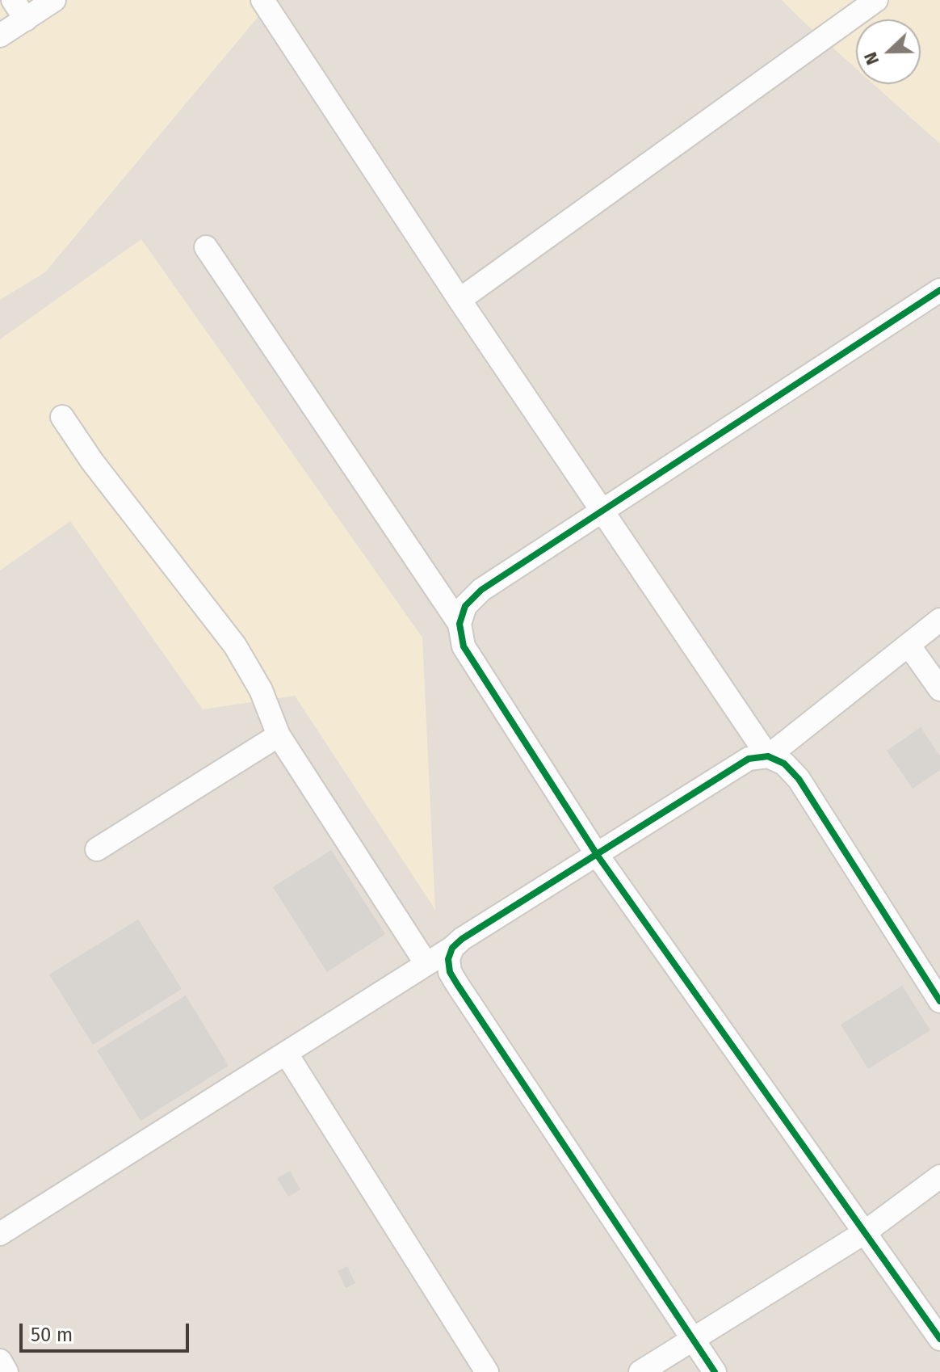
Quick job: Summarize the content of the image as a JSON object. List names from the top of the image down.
{
  "scale_bar": "50 m",
  "north": "left"
}
